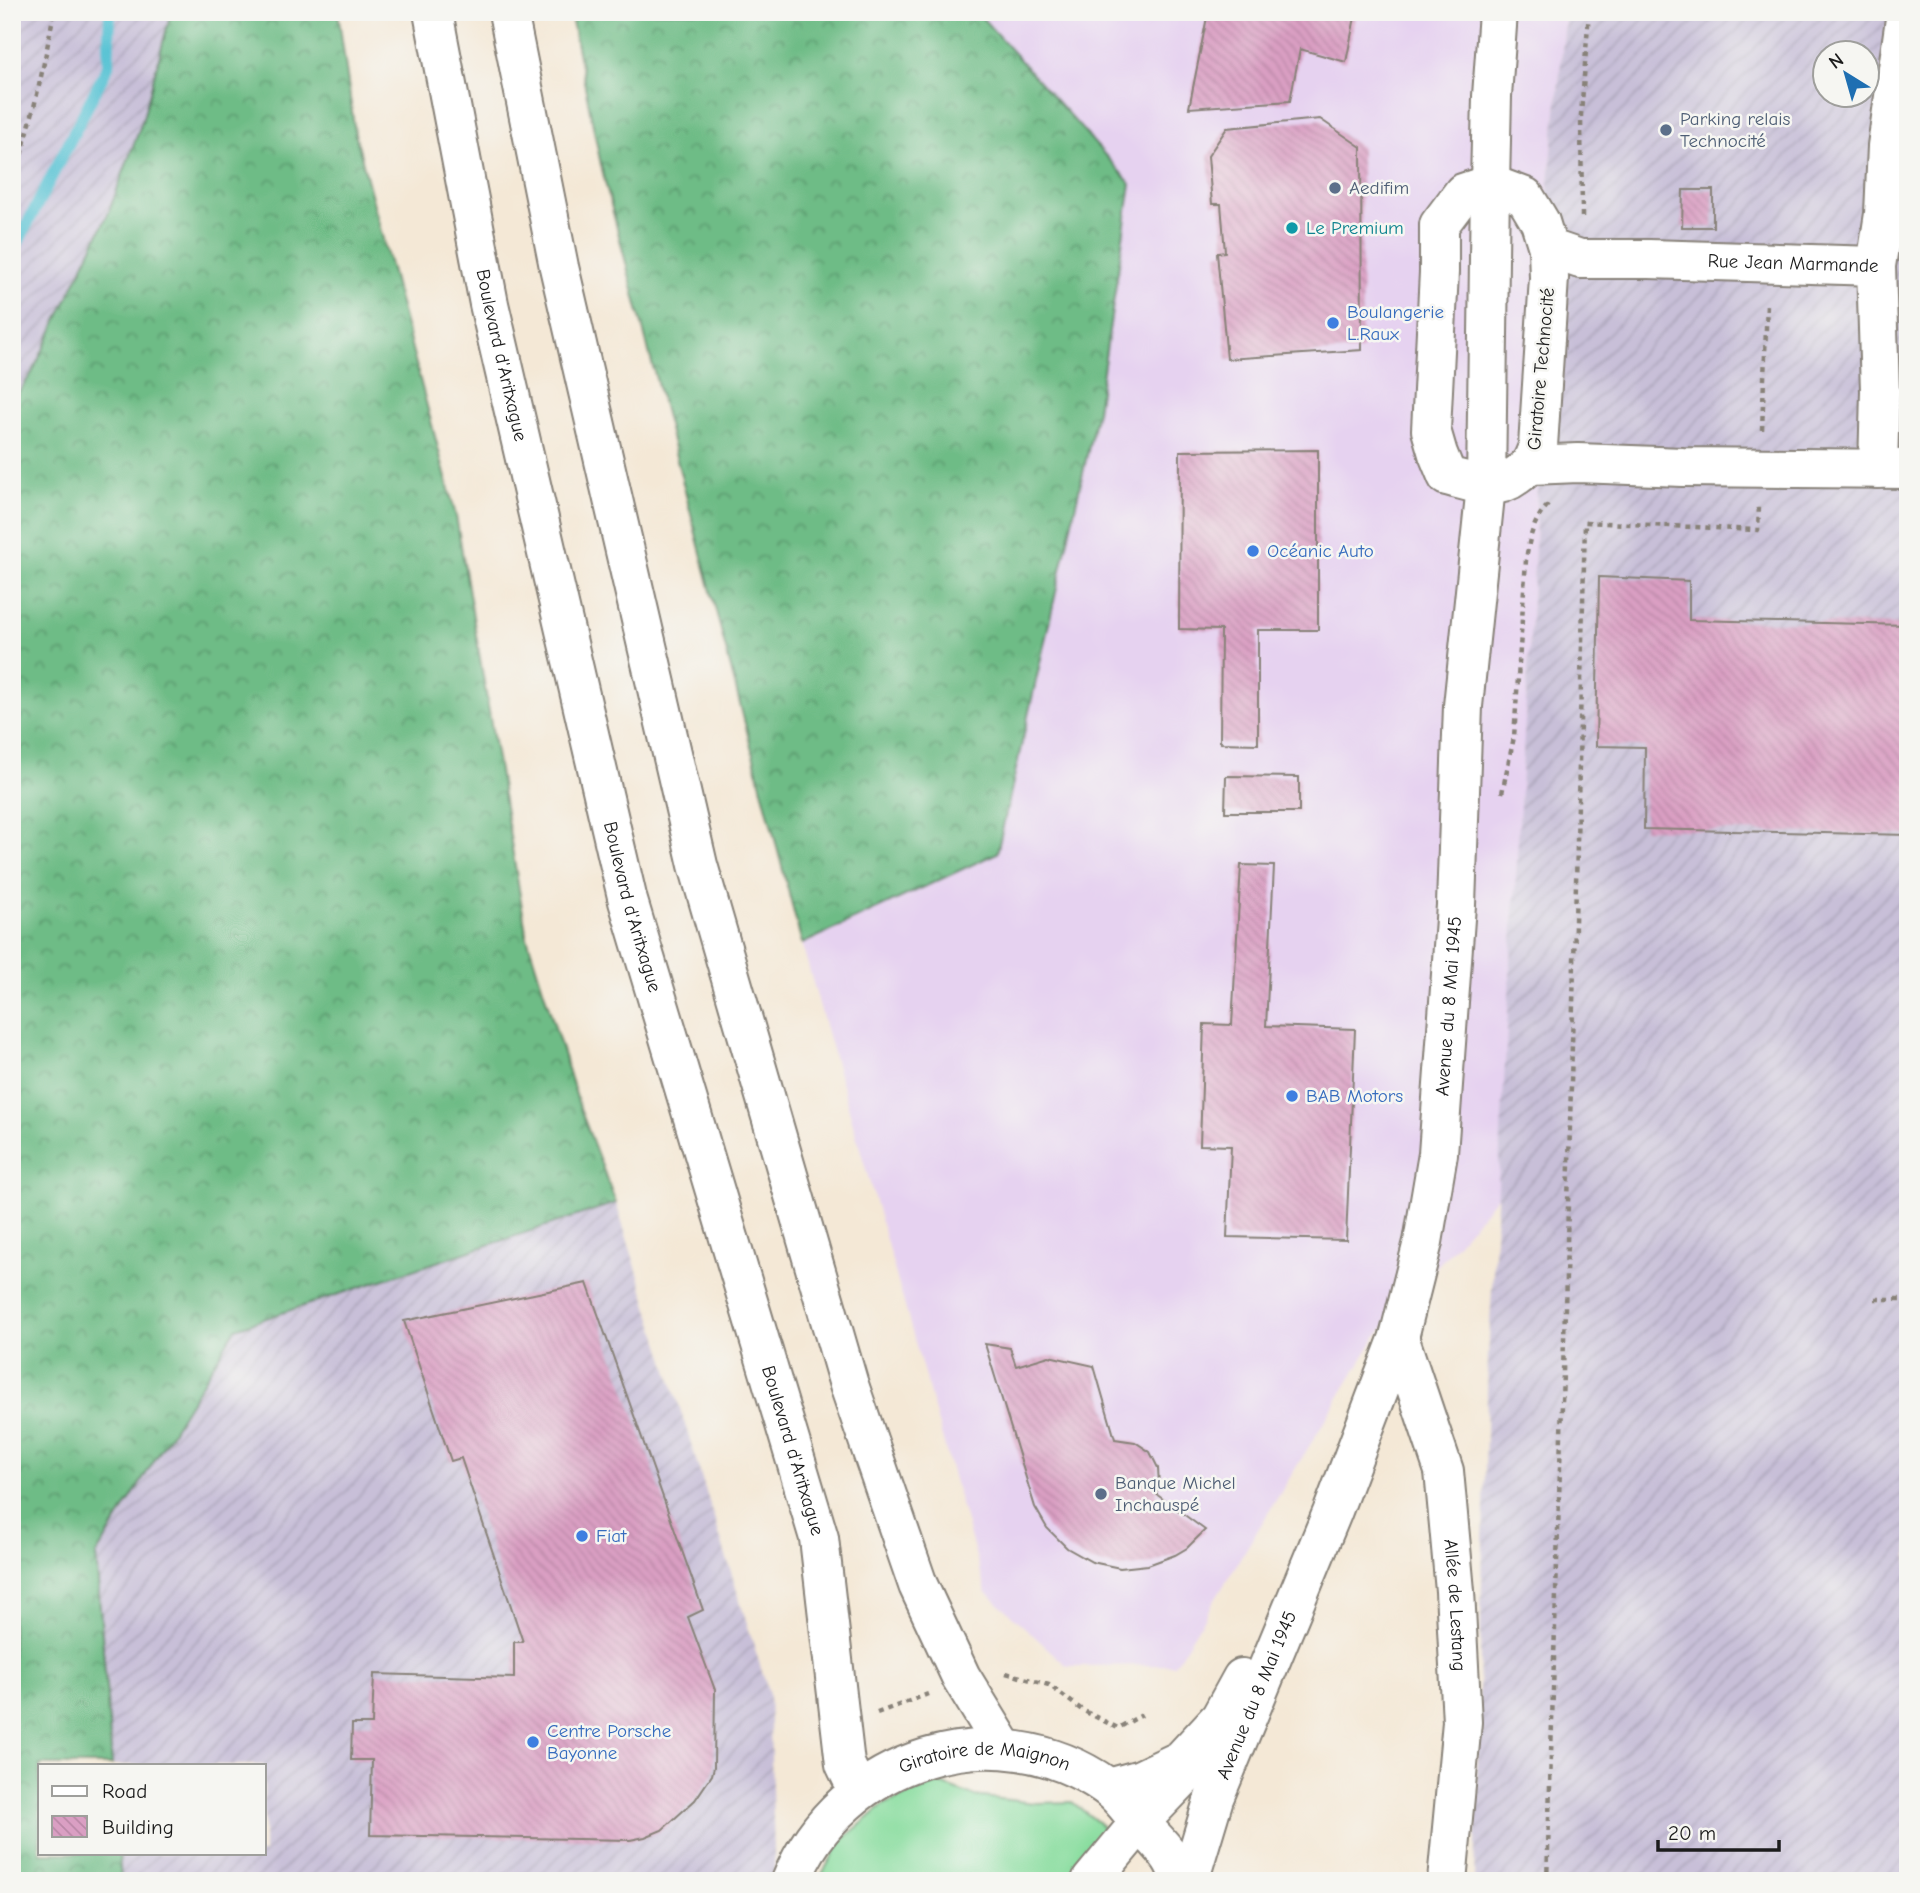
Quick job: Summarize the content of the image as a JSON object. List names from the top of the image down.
{
  "streets": {
    "main road": [
      "Rue Jean Marmande",
      "Boulevard d'Aritxague",
      "Giratoire Technocité",
      "Avenue du 8 Mai 1945",
      "Allée de Lestang",
      "Giratoire de Maignon"
    ]
  },
  "crossings": [
    ["Rue Jean Marmande", "Giratoire Technocité"],
    ["Boulevard d'Aritxague", "Giratoire de Maignon"],
    ["Giratoire Technocité", "Avenue du 8 Mai 1945"],
    ["Avenue du 8 Mai 1945", "Allée de Lestang"],
    ["Avenue du 8 Mai 1945", "Giratoire de Maignon"]
  ],
  "places": [
    "Parking relais Technocité",
    "Aedifim",
    "Le Premium",
    "Boulangerie L.Raux",
    "Océanic Auto",
    "BAB Motors",
    "Banque Michel Inchauspé",
    "Fiat",
    "Centre Porsche Bayonne"
  ],
  "legend": ["Road", "Building"],
  "scale_bar": "20 m",
  "north": "top left"
}
